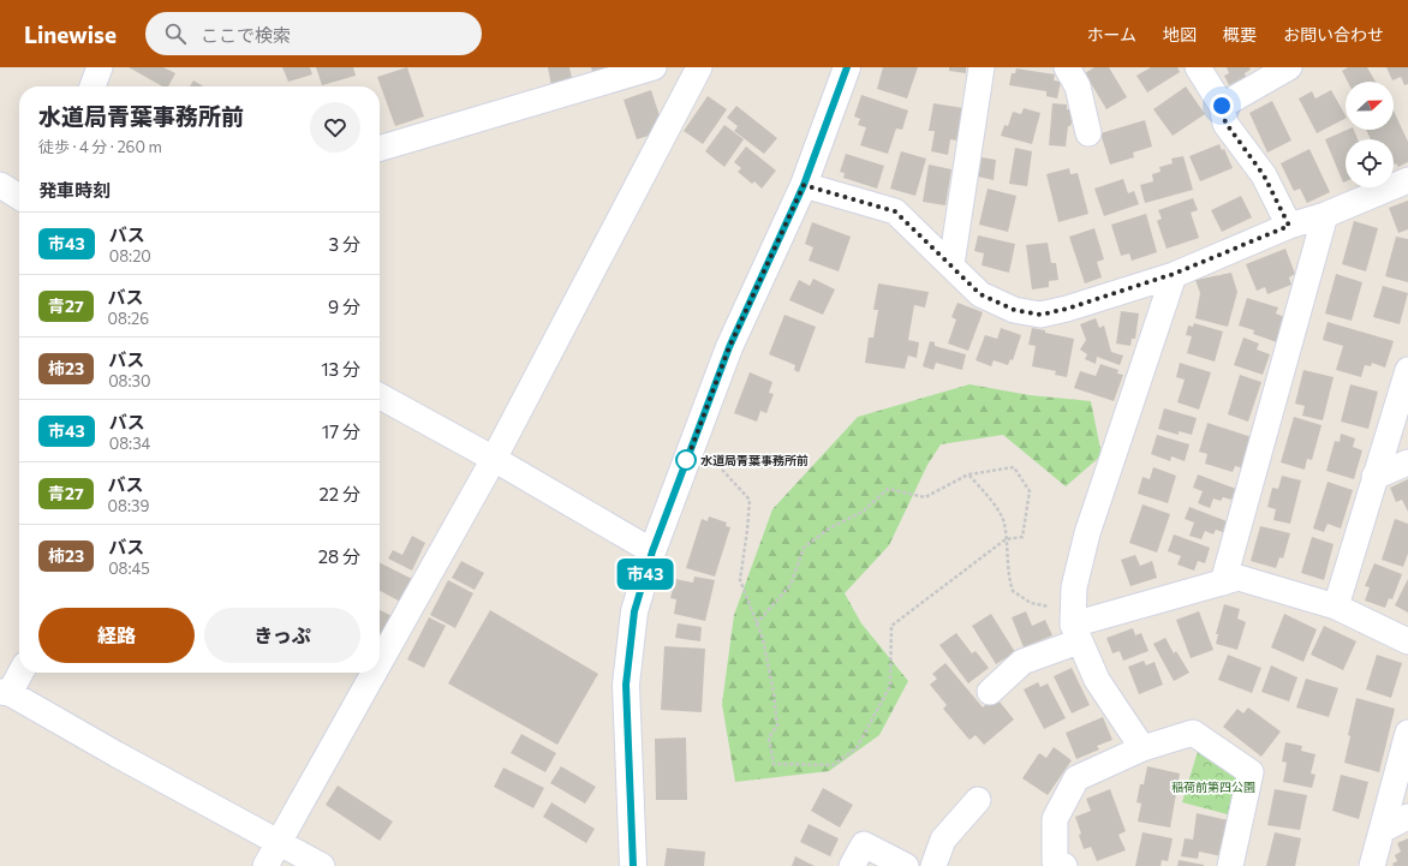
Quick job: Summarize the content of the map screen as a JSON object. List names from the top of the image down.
{
  "parks": ["稲荷前第四公園"],
  "places": ["水道局青葉事務所前"],
  "lines": ["bus line 市43"],
  "north": "right",
  "page": {
    "header": "Linewise",
    "search": "ここで検索",
    "nav": [
      "ホーム",
      "地図",
      "概要",
      "お問い合わせ"
    ],
    "on_map": "市43",
    "heading": [
      ["水道局青葉事務所前", "徒歩 · 4 分 · 260 m"],
      "発車時刻"
    ],
    "list": [
      {
        "mark": "市43",
        "name": "バス",
        "note": "08:20",
        "value": "3 分"
      },
      {
        "mark": "青27",
        "name": "バス",
        "note": "08:26",
        "value": "9 分"
      },
      {
        "mark": "柿23",
        "name": "バス",
        "note": "08:30",
        "value": "13 分"
      },
      {
        "mark": "市43",
        "name": "バス",
        "note": "08:34",
        "value": "17 分"
      },
      {
        "mark": "青27",
        "name": "バス",
        "note": "08:39",
        "value": "22 分"
      },
      {
        "mark": "柿23",
        "name": "バス",
        "note": "08:45",
        "value": "28 分"
      }
    ],
    "buttons": ["経路", "きっぷ"]
  }
}
